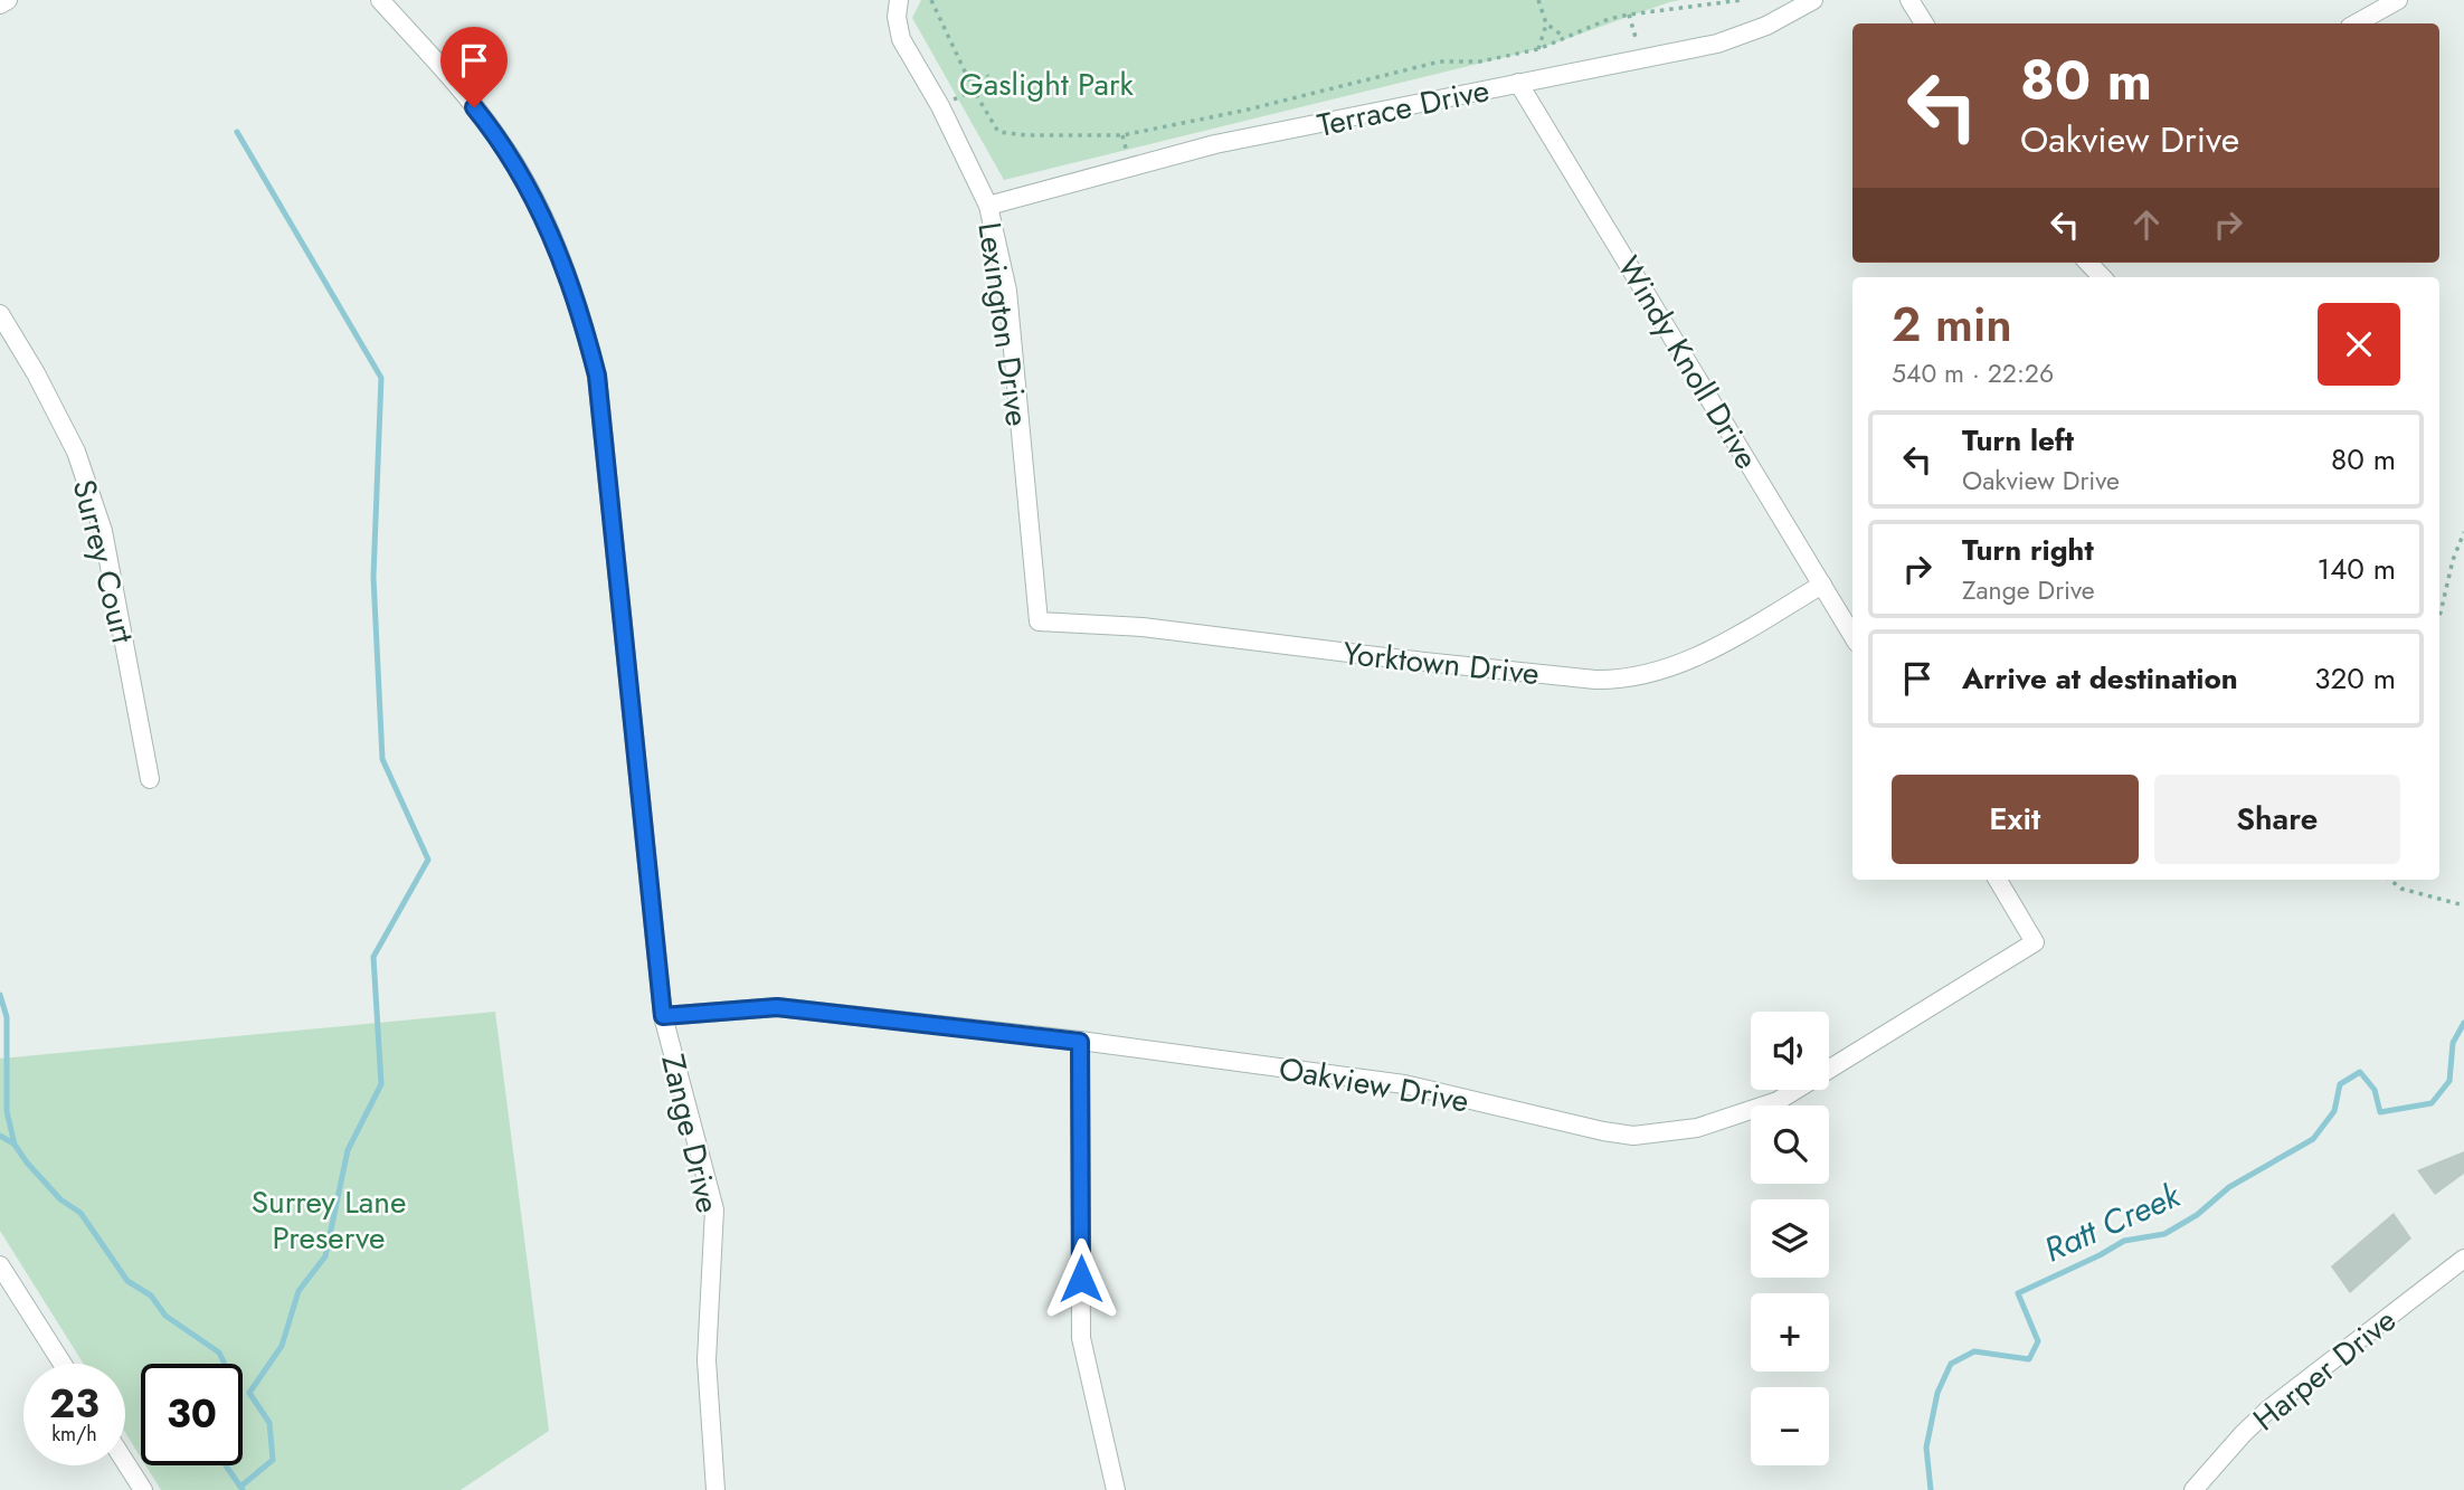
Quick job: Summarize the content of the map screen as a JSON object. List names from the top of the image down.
{
  "streets": {
    "street": [
      "Terrace Drive",
      "Lexington Drive",
      "Windy Knoll Drive",
      "Surrey Court",
      "Yorktown Drive",
      "Oakview Drive",
      "Zange Drive",
      "Harper Drive"
    ]
  },
  "crossings": [
    ["Terrace Drive", "Lexington Drive"],
    ["Terrace Drive", "Windy Knoll Drive"],
    ["Lexington Drive", "Yorktown Drive"],
    ["Windy Knoll Drive", "Yorktown Drive"],
    ["Oakview Drive", "Zange Drive"]
  ],
  "water": ["Ratt Creek"],
  "parks": ["Gaslight Park", "Surrey Lane Preserve"],
  "page": {
    "turn": ["80 m", "Oakview Drive"],
    "heading": ["2 min", "540 m · 22:26"],
    "list": [
      {
        "name": "Turn left",
        "note": "Oakview Drive",
        "value": "80 m"
      },
      {
        "name": "Turn right",
        "note": "Zange Drive",
        "value": "140 m"
      },
      {
        "name": "Arrive at destination",
        "value": "320 m"
      }
    ],
    "buttons": ["Exit", "Share"],
    "map_buttons": ["+", "−"],
    "speed": "23 km/h",
    "limit": "30"
  }
}
